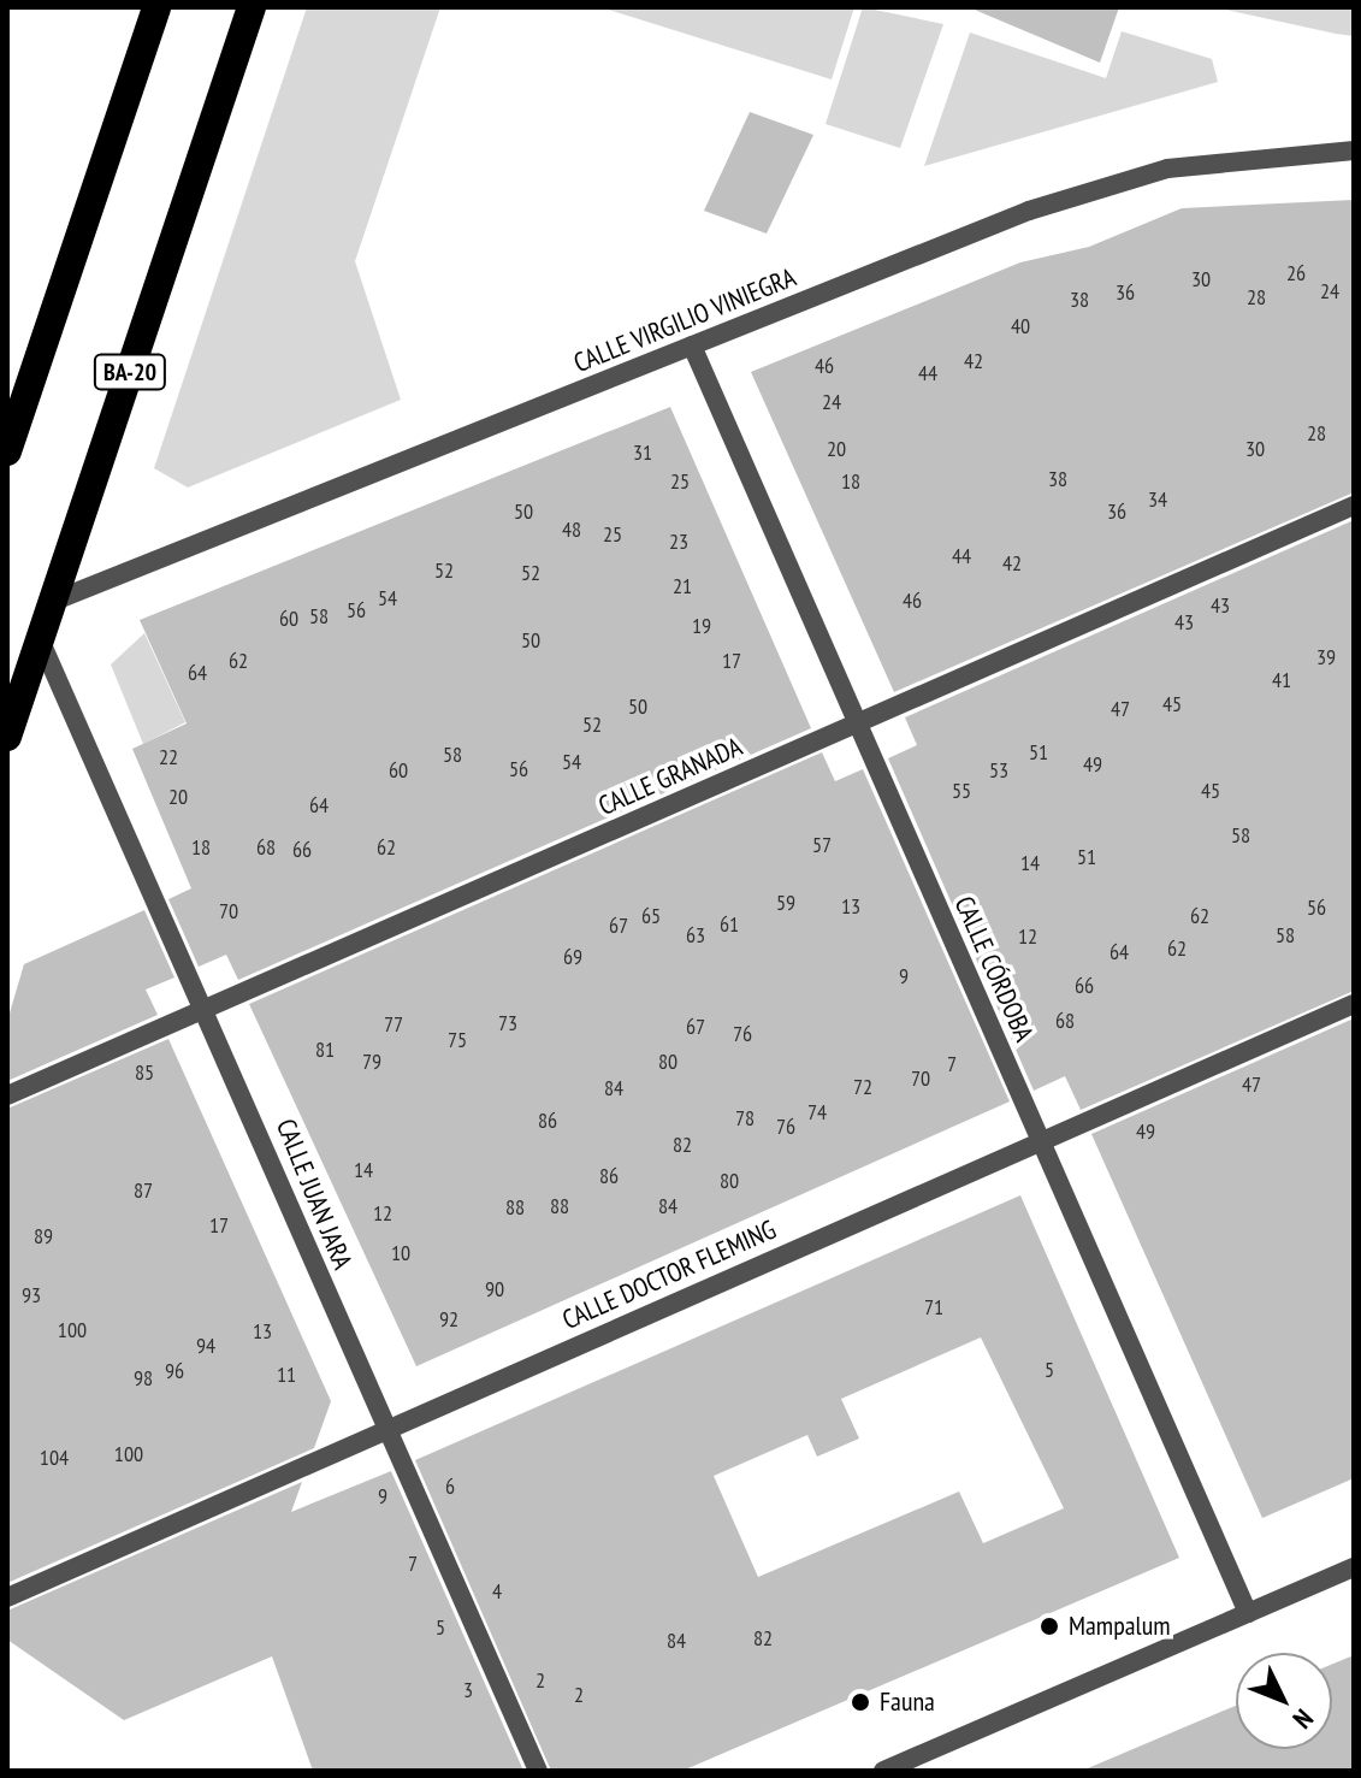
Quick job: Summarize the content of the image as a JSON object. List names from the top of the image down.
{
  "streets": {
    "highway": ["BA-20"],
    "street": [
      "CALLE VIRGILIO VINIEGRA",
      "CALLE GRANADA",
      "CALLE CÓRDOBA",
      "CALLE JUAN JARA",
      "CALLE DOCTOR FLEMING"
    ]
  },
  "crossings": [
    ["CALLE VIRGILIO VINIEGRA", "BA-20"],
    ["CALLE VIRGILIO VINIEGRA", "CALLE CÓRDOBA"],
    ["BA-20", "CALLE JUAN JARA"],
    ["CALLE GRANADA", "CALLE CÓRDOBA"],
    ["CALLE GRANADA", "CALLE JUAN JARA"],
    ["CALLE CÓRDOBA", "CALLE DOCTOR FLEMING"],
    ["CALLE JUAN JARA", "CALLE DOCTOR FLEMING"]
  ],
  "places": ["Mampalum", "Fauna"],
  "house_numbers": [
    "26",
    "30",
    "24",
    "36",
    "28",
    "38",
    "40",
    "42",
    "46",
    "44",
    "24",
    "28",
    "20",
    "30",
    "31",
    "38",
    "25",
    "18",
    "34",
    "50",
    "36",
    "48",
    "25",
    "23",
    "44",
    "42",
    "52",
    "52",
    "21",
    "54",
    "46",
    "43",
    "56",
    "58",
    "60",
    "43",
    "19",
    "50",
    "39",
    "62",
    "17",
    "64",
    "41",
    "45",
    "50",
    "47",
    "52",
    "51",
    "58",
    "22",
    "54",
    "49",
    "56",
    "60",
    "53",
    "55",
    "45",
    "20",
    "64",
    "58",
    "57",
    "18",
    "68",
    "62",
    "66",
    "51",
    "14",
    "59",
    "13",
    "56",
    "70",
    "65",
    "62",
    "61",
    "67",
    "63",
    "58",
    "12",
    "62",
    "64",
    "69",
    "9",
    "66",
    "68",
    "73",
    "77",
    "67",
    "76",
    "75",
    "81",
    "79",
    "80",
    "7",
    "85",
    "70",
    "47",
    "72",
    "84",
    "74",
    "78",
    "86",
    "76",
    "49",
    "82",
    "14",
    "86",
    "80",
    "87",
    "88",
    "84",
    "88",
    "12",
    "17",
    "89",
    "10",
    "90",
    "93",
    "71",
    "92",
    "100",
    "13",
    "94",
    "5",
    "96",
    "11",
    "98",
    "100",
    "104",
    "6",
    "9",
    "7",
    "4",
    "5",
    "82",
    "84",
    "2",
    "3",
    "2"
  ],
  "north": "bottom right"
}
